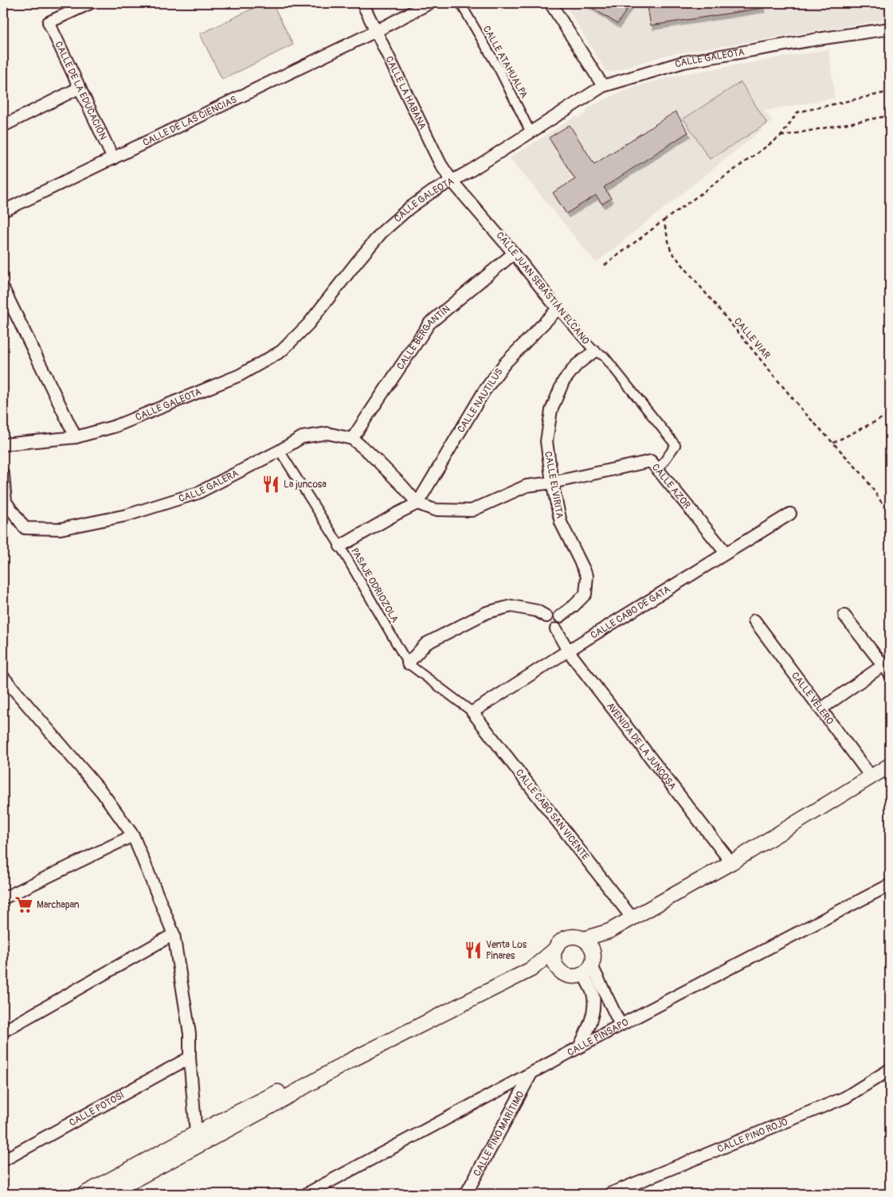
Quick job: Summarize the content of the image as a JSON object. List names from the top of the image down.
{
  "streets": {
    "street": [
      "CALLE GALEOTA",
      "CALLE ATAHUALPA",
      "CALLE DE LA EDUCACIÓN",
      "CALLE LA HABANA",
      "CALLE DE LAS CIENCIAS",
      "CALLE JUAN SEBASTIÁN ELCANO",
      "CALLE BERGANTÍN",
      "CALLE NAUTILUS",
      "CALLE GALERA",
      "CALLE ELVIRITA",
      "CALLE AZOR",
      "PASAJE ODRIOZOLA",
      "CALLE CABO DE GATA",
      "CALLE VELERO",
      "AVENIDA DE LA JUNCOSA",
      "CALLE CABO SAN VICENTE",
      "CALLE PINSAPO",
      "CALLE POTOSÍ",
      "CALLE PINO MARÍTIMO",
      "CALLE PINO ROJO"
    ],
    "path": ["CALLE VIAR"]
  },
  "crossings": [
    ["CALLE GALEOTA", "CALLE ATAHUALPA"],
    ["CALLE GALEOTA", "CALLE LA HABANA"],
    ["CALLE GALEOTA", "CALLE JUAN SEBASTIÁN ELCANO"],
    ["CALLE DE LA EDUCACIÓN", "CALLE DE LAS CIENCIAS"],
    ["CALLE LA HABANA", "CALLE DE LAS CIENCIAS"],
    ["CALLE LA HABANA", "CALLE JUAN SEBASTIÁN ELCANO"],
    ["CALLE JUAN SEBASTIÁN ELCANO", "CALLE BERGANTÍN"],
    ["CALLE JUAN SEBASTIÁN ELCANO", "CALLE NAUTILUS"],
    ["CALLE JUAN SEBASTIÁN ELCANO", "CALLE ELVIRITA"],
    ["CALLE JUAN SEBASTIÁN ELCANO", "CALLE AZOR"],
    ["CALLE BERGANTÍN", "CALLE GALERA"],
    ["CALLE NAUTILUS", "CALLE GALERA"],
    ["CALLE GALERA", "PASAJE ODRIOZOLA"],
    ["CALLE ELVIRITA", "CALLE AZOR"],
    ["CALLE ELVIRITA", "AVENIDA DE LA JUNCOSA"],
    ["CALLE AZOR", "CALLE CABO DE GATA"],
    ["PASAJE ODRIOZOLA", "CALLE CABO DE GATA"],
    ["PASAJE ODRIOZOLA", "CALLE CABO SAN VICENTE"],
    ["CALLE CABO DE GATA", "AVENIDA DE LA JUNCOSA"],
    ["CALLE CABO DE GATA", "CALLE CABO SAN VICENTE"],
    ["CALLE PINSAPO", "CALLE PINO MARÍTIMO"]
  ],
  "places": {
    "restaurant": ["La juncosa", "Venta Los Pinares"],
    "supermarket": ["Marchapan"]
  }
}
